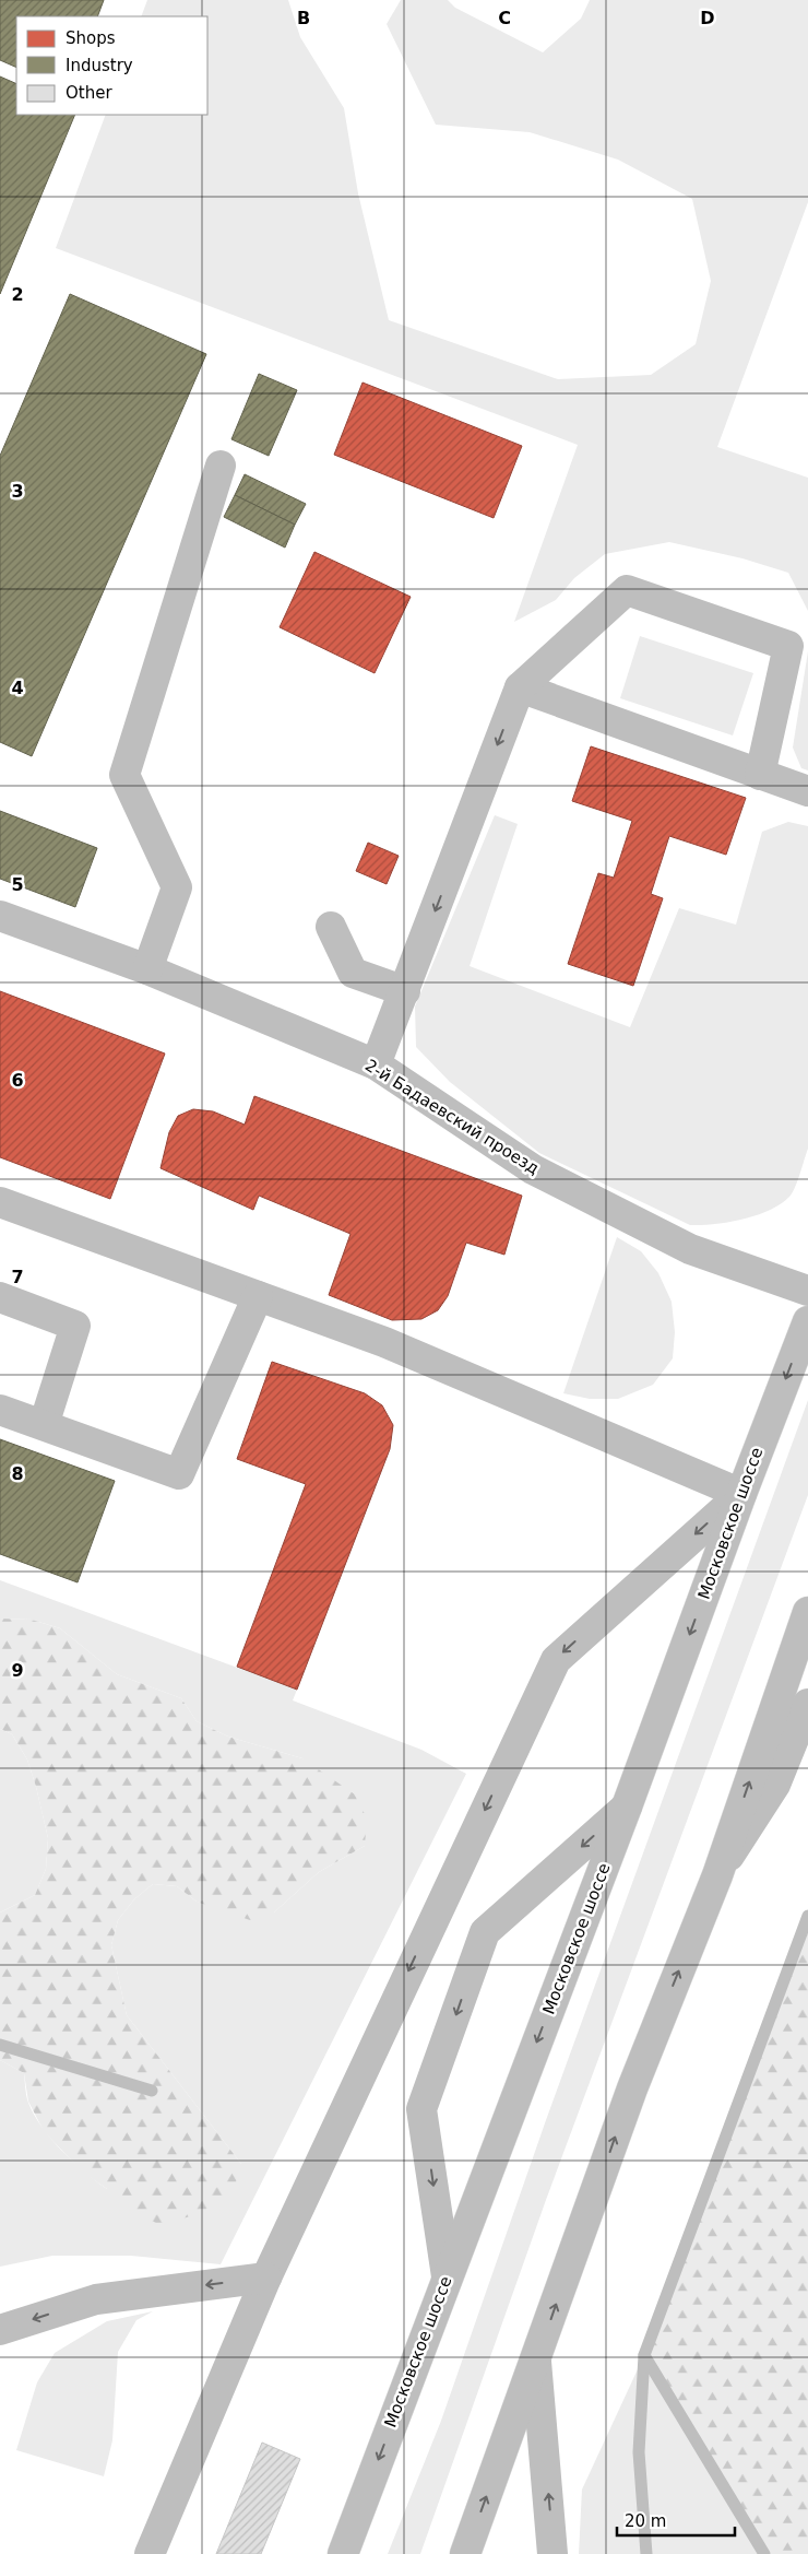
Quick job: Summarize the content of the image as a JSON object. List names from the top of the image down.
{
  "streets": {
    "main road": ["2-й Бадаевский проезд", "Московское шоссе"]
  },
  "legend": ["Shops", "Industry", "Other"],
  "scale_bar": "20 m",
  "grid": {
    "columns": ["B", "C", "D"],
    "rows": [
      "2",
      "3",
      "4",
      "5",
      "6",
      "7",
      "8",
      "9"
    ]
  }
}
